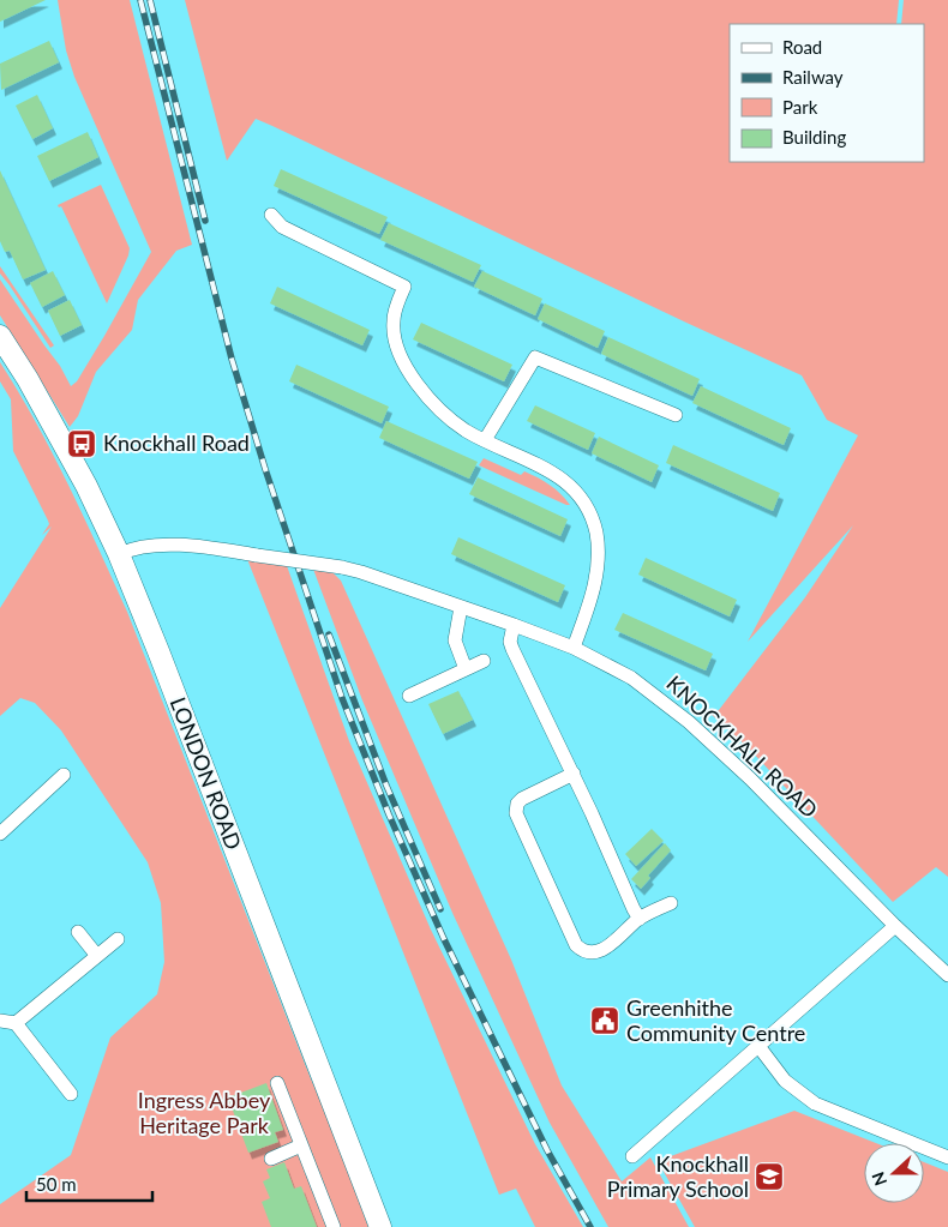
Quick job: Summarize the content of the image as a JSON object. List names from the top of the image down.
{
  "streets": {
    "main road": ["LONDON ROAD"],
    "street": ["KNOCKHALL ROAD"]
  },
  "crossings": [
    ["KNOCKHALL ROAD", "LONDON ROAD"]
  ],
  "parks": ["Ingress Abbey Heritage Park"],
  "places": {
    "bus stop": ["Knockhall Road"],
    "public building": ["Greenhithe Community Centre"],
    "school or university": ["Knockhall Primary School"]
  },
  "legend": [
    "Road",
    "Railway",
    "Park",
    "Building"
  ],
  "scale_bar": "50 m",
  "north": "left"
}
